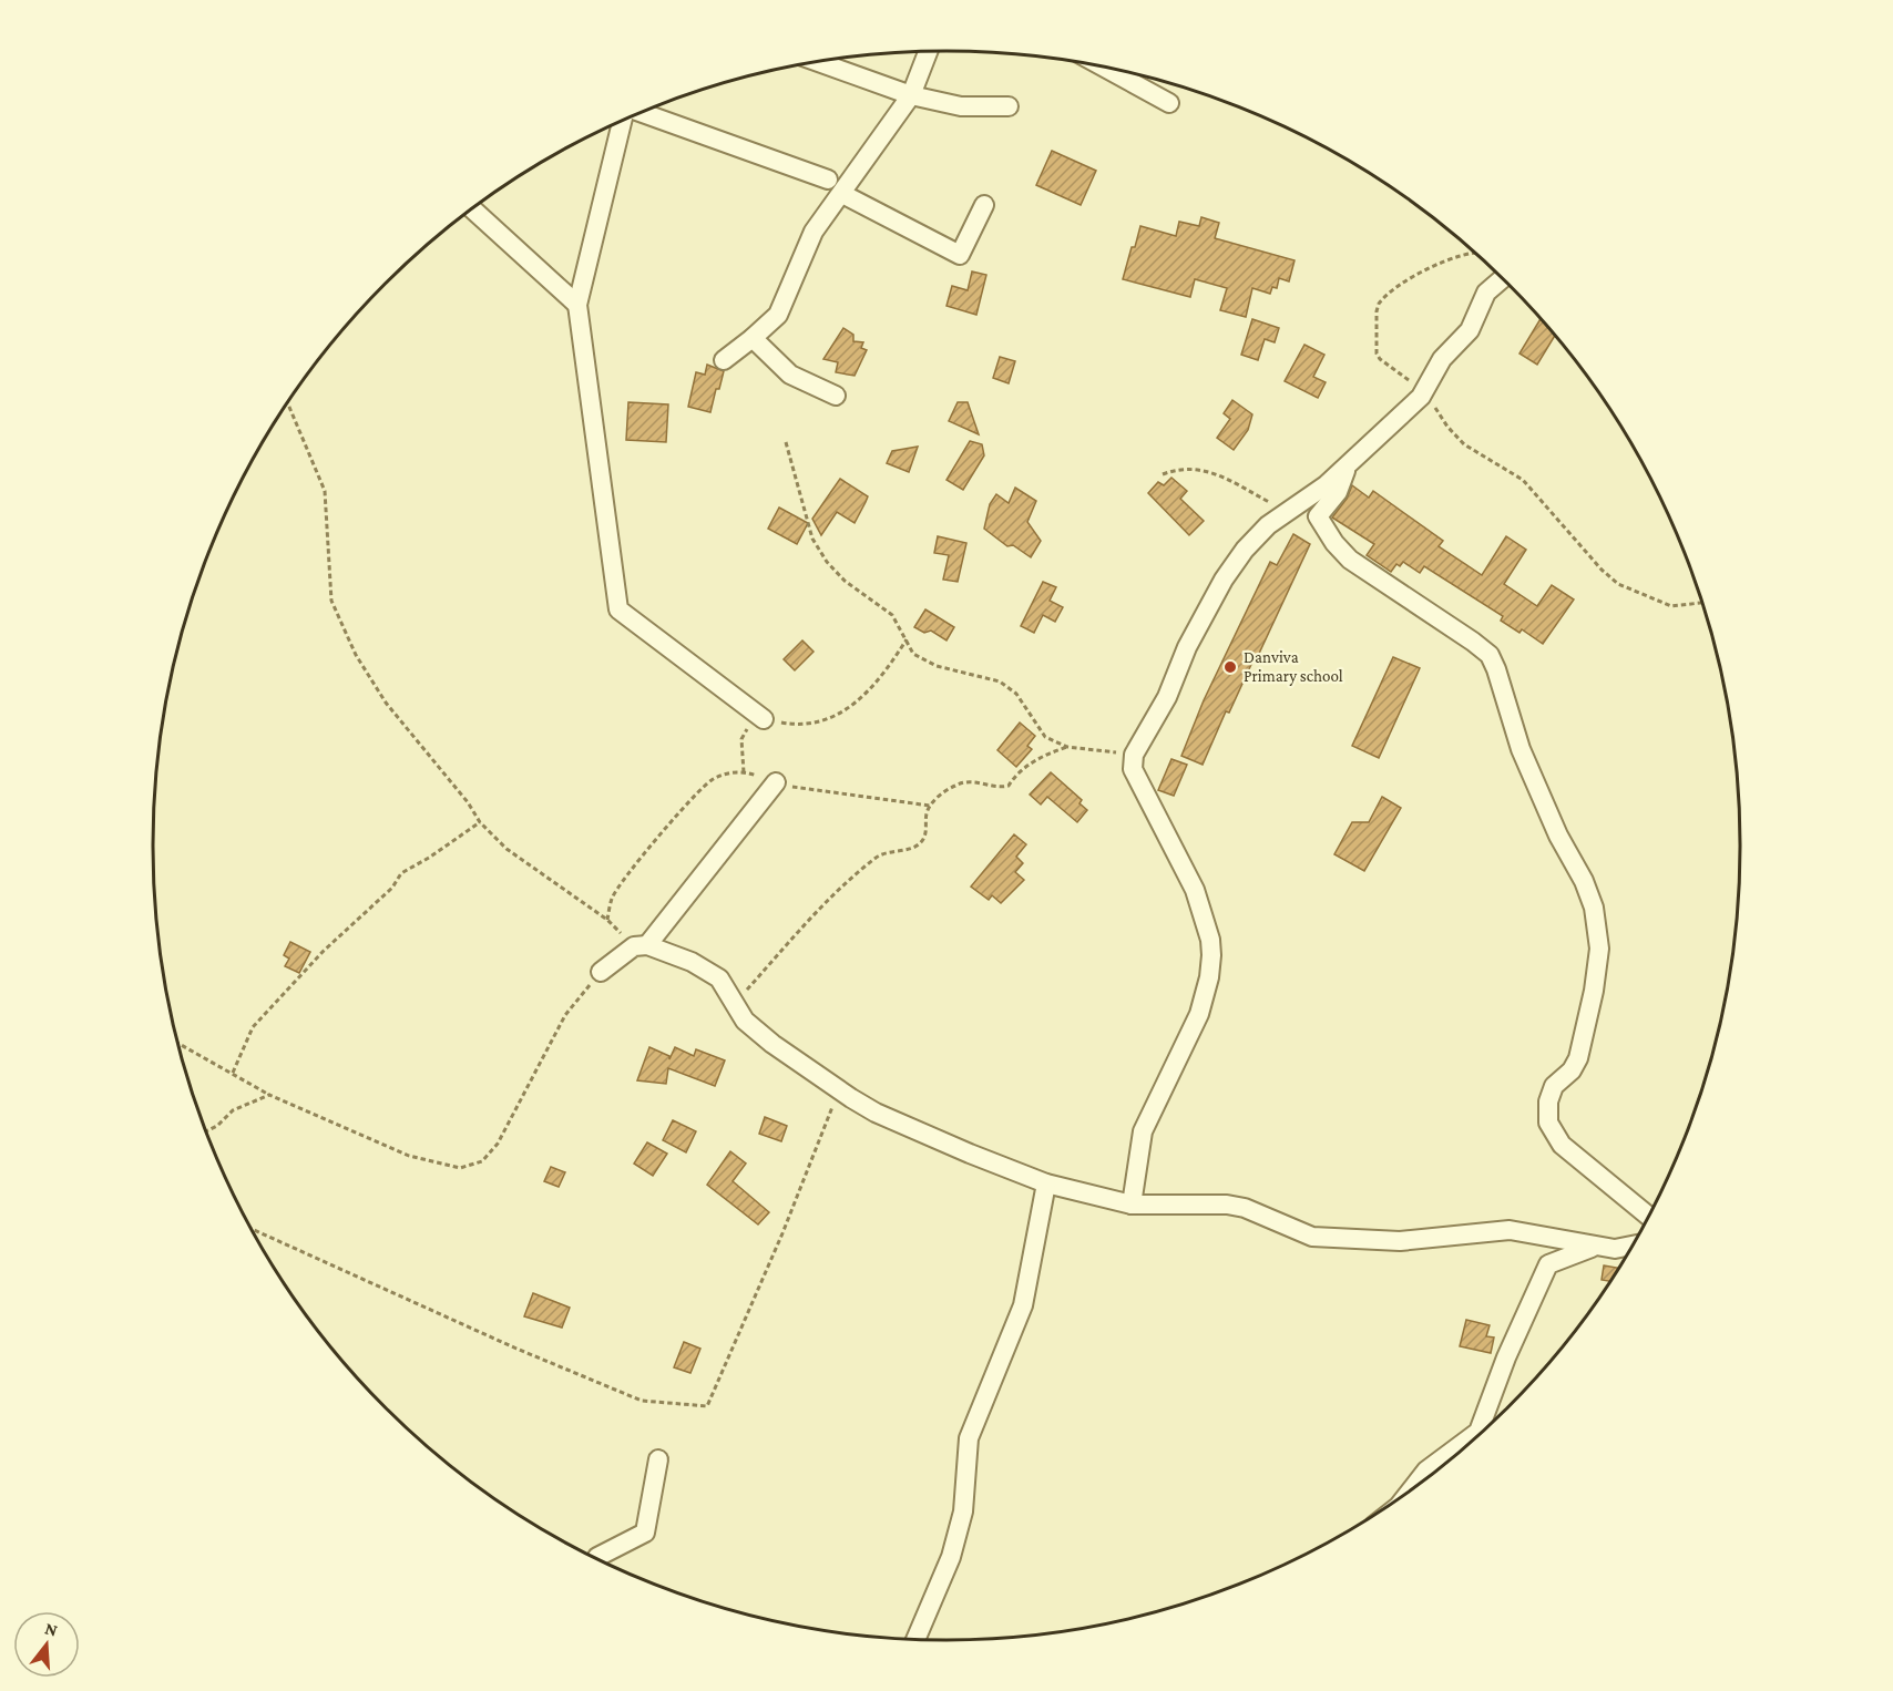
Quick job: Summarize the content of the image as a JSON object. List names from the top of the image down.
{
  "places": ["Danviva Primary school"],
  "north": "top"
}
